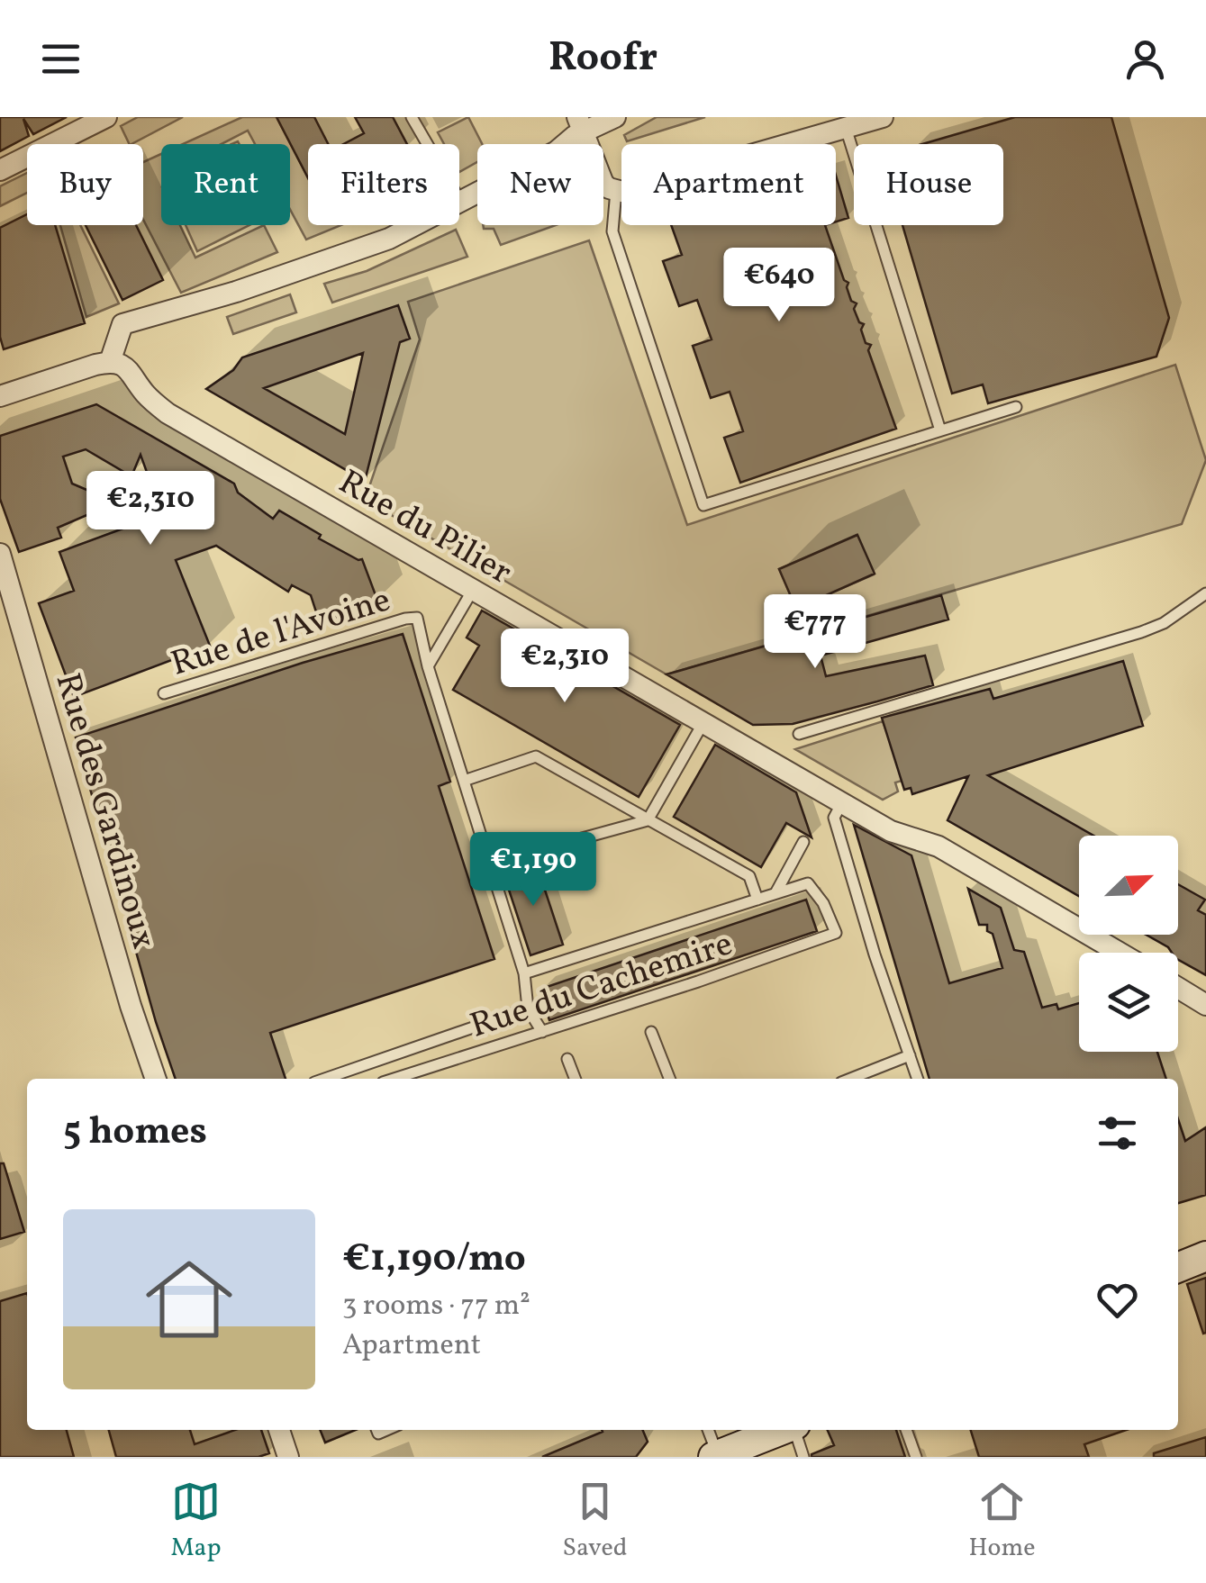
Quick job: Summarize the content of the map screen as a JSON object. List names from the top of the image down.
{
  "streets": {
    "street": ["Rue du Pilier", "Rue des Gardinoux"],
    "lane": ["Rue de l'Avoine", "Rue du Cachemire"]
  },
  "north": "top right",
  "page": {
    "header": "Roofr",
    "chip": [
      "Buy",
      "Rent",
      "Filters",
      "New",
      "Apartment",
      "House"
    ],
    "price": [
      "€640",
      "€2,310",
      "€777",
      "€2,310",
      "€1,190"
    ],
    "heading": "5 homes",
    "list": [
      {
        "name": "€1,190/mo",
        "note": "3 rooms · 77 m² · Apartment"
      }
    ],
    "tabs": ["Map", "Saved", "Home"]
  }
}
